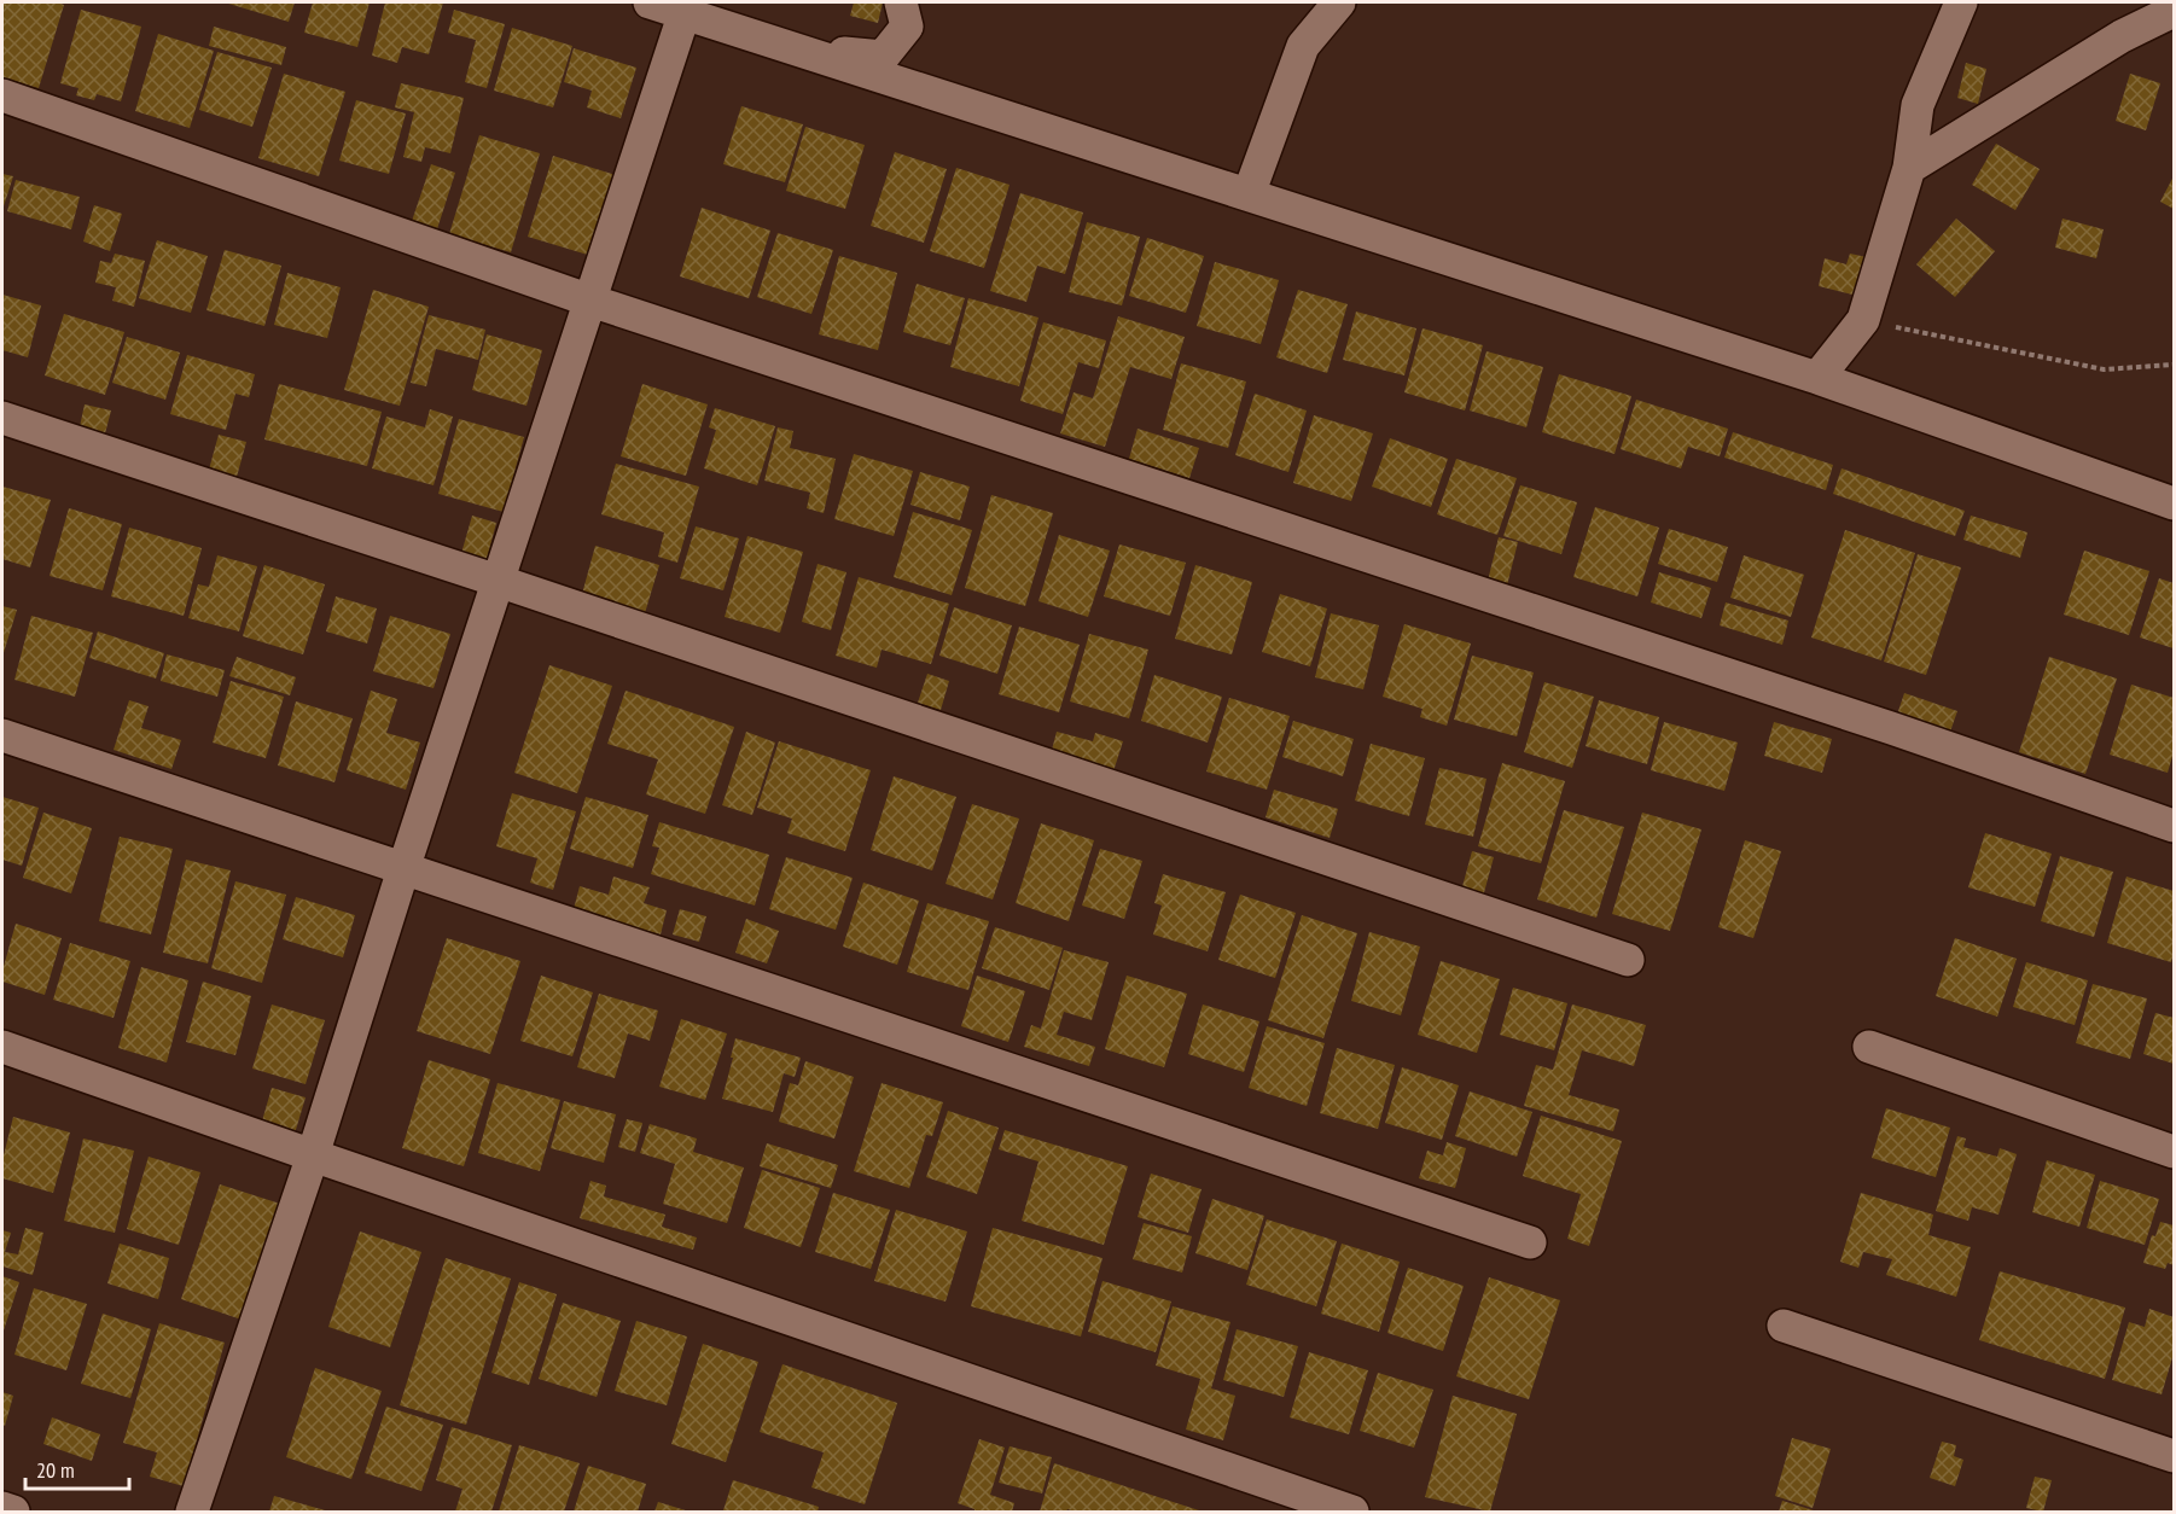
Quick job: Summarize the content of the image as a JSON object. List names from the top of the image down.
{
  "scale_bar": "20 m"
}
